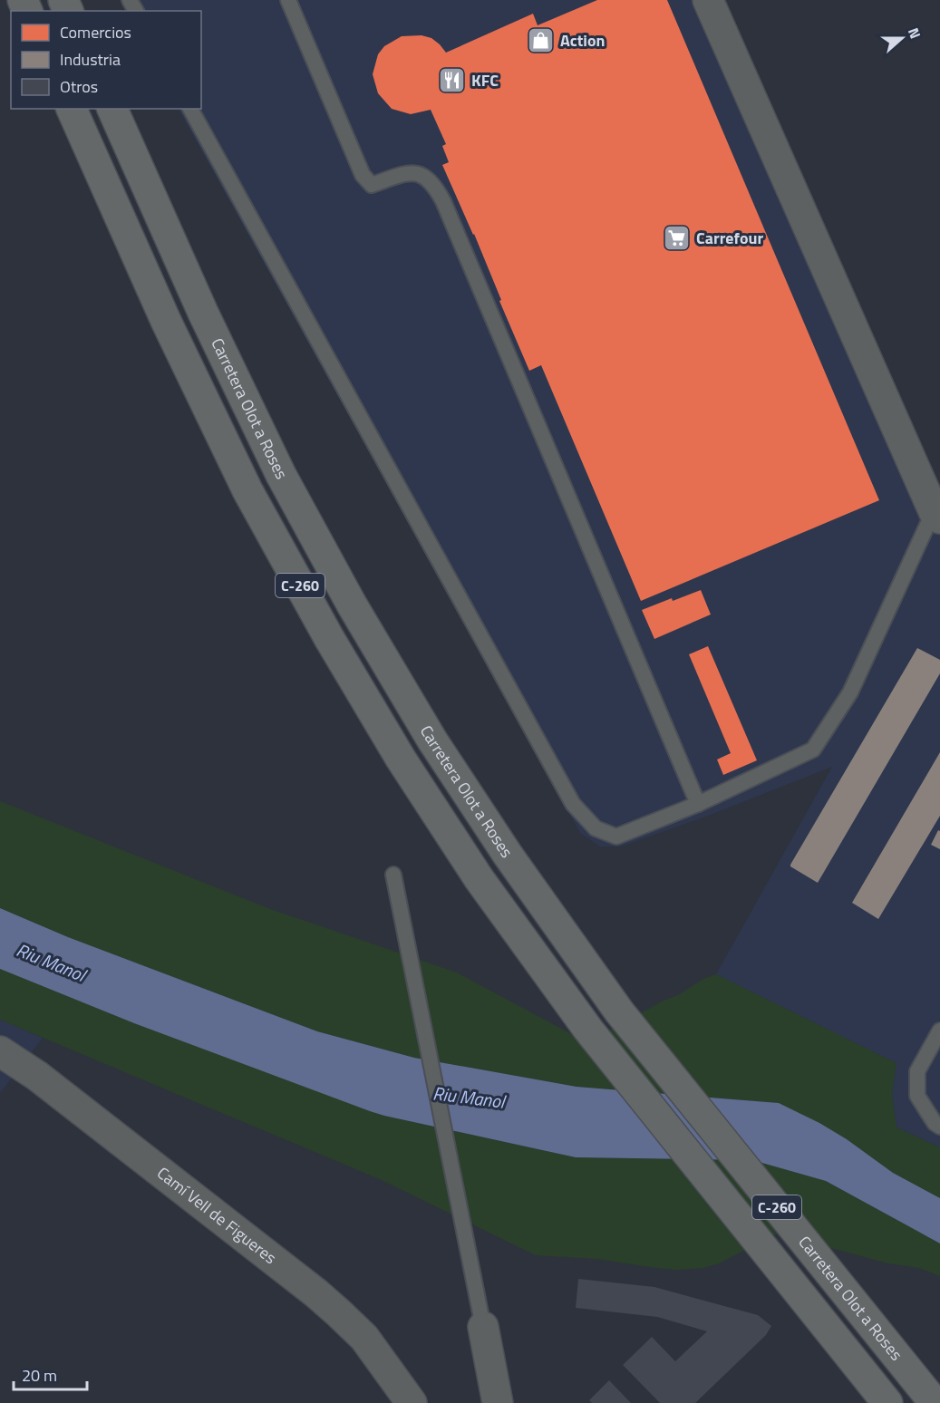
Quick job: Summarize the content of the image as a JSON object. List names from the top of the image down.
{
  "streets": {
    "highway": ["Carretera Olot a Roses", "C-260"],
    "street": ["Camí Vell de Figueres"]
  },
  "water": ["Riu Manol"],
  "places": {
    "shop": ["Action"],
    "restaurant": ["KFC"],
    "supermarket": ["Carrefour"]
  },
  "legend": ["Comercios", "Industria", "Otros"],
  "scale_bar": "20 m",
  "north": "right"
}
